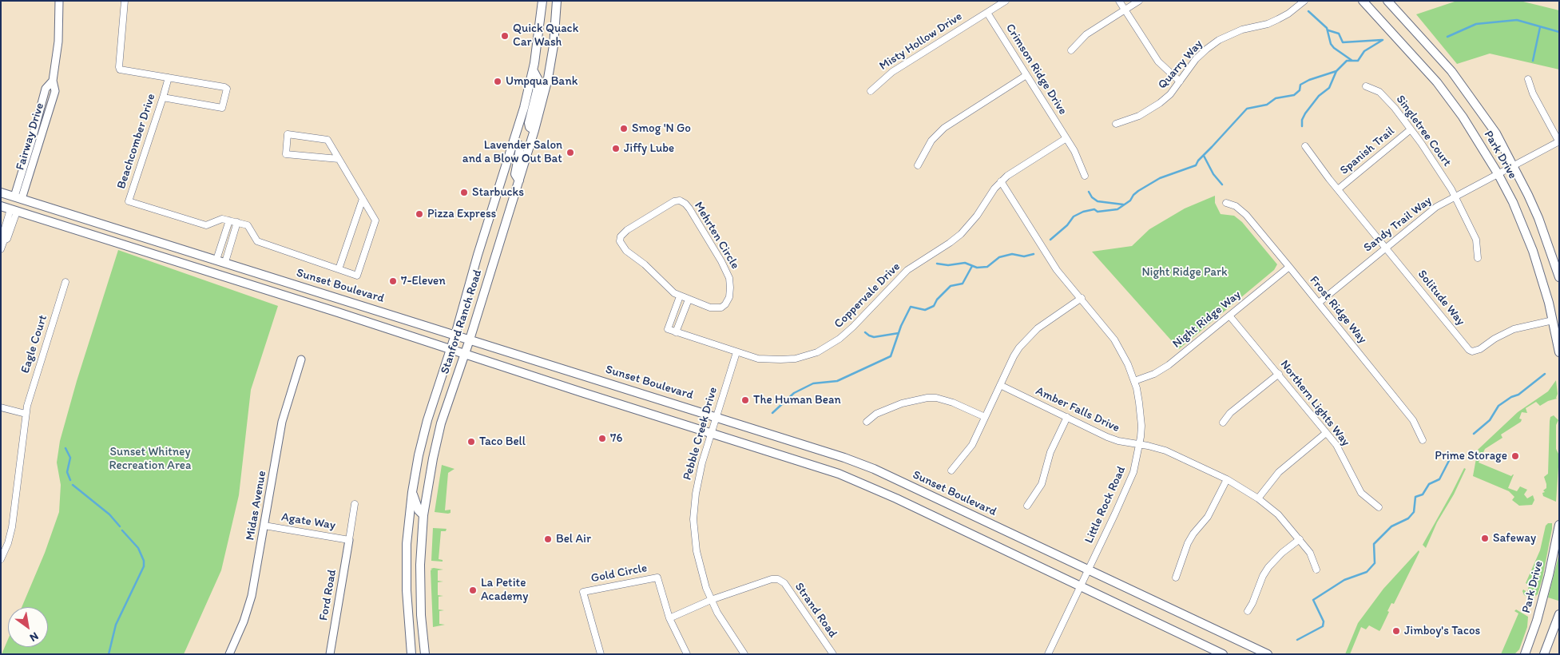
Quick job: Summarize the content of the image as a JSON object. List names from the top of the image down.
{
  "streets": {
    "main road": ["Park Drive", "Sunset Boulevard", "Stanford Ranch Road"],
    "street": [
      "Misty Hollow Drive",
      "Quarry Way",
      "Crimson Ridge Drive",
      "Singletree Court",
      "Fairway Drive",
      "Beachcomber Drive",
      "Spanish Trail",
      "Sandy Trail Way",
      "Mehrten Circle",
      "Coppervale Drive",
      "Solitude Way",
      "Frost Ridge Way",
      "Night Ridge Way",
      "Eagle Court",
      "Northern Lights Way",
      "Amber Falls Drive",
      "Pebble Creek Drive",
      "Little Rock Road",
      "Midas Avenue",
      "Agate Way",
      "Gold Circle",
      "Ford Road",
      "Strand Road"
    ]
  },
  "crossings": [
    ["Misty Hollow Drive", "Crimson Ridge Drive"],
    ["Crimson Ridge Drive", "Coppervale Drive"],
    ["Singletree Court", "Spanish Trail"],
    ["Singletree Court", "Sandy Trail Way"],
    ["Fairway Drive", "Sunset Boulevard"],
    ["Spanish Trail", "Solitude Way"],
    ["Park Drive", "Sandy Trail Way"],
    ["Park Drive", "Solitude Way"],
    ["Sandy Trail Way", "Solitude Way"],
    ["Sandy Trail Way", "Frost Ridge Way"],
    ["Sunset Boulevard", "Stanford Ranch Road"],
    ["Sunset Boulevard", "Pebble Creek Drive"],
    ["Sunset Boulevard", "Little Rock Road"],
    ["Coppervale Drive", "Pebble Creek Drive"],
    ["Coppervale Drive", "Little Rock Road"],
    ["Frost Ridge Way", "Night Ridge Way"],
    ["Night Ridge Way", "Northern Lights Way"],
    ["Night Ridge Way", "Little Rock Road"],
    ["Amber Falls Drive", "Little Rock Road"],
    ["Pebble Creek Drive", "Strand Road"],
    ["Midas Avenue", "Agate Way"],
    ["Agate Way", "Ford Road"]
  ],
  "parks": ["Night Ridge Park", "Sunset Whitney Recreation Area"],
  "places": [
    "Quick Quack Car Wash",
    "Umpqua Bank",
    "Smog 'N Go",
    "Jiffy Lube",
    "Lavender Salon and a Blow Out Bat",
    "Starbucks",
    "Pizza Express",
    "7-Eleven",
    "The Human Bean",
    "76",
    "Taco Bell",
    "Prime Storage",
    "Safeway",
    "Bel Air",
    "La Petite Academy",
    "Jimboy's Tacos"
  ],
  "north": "bottom right"
}
